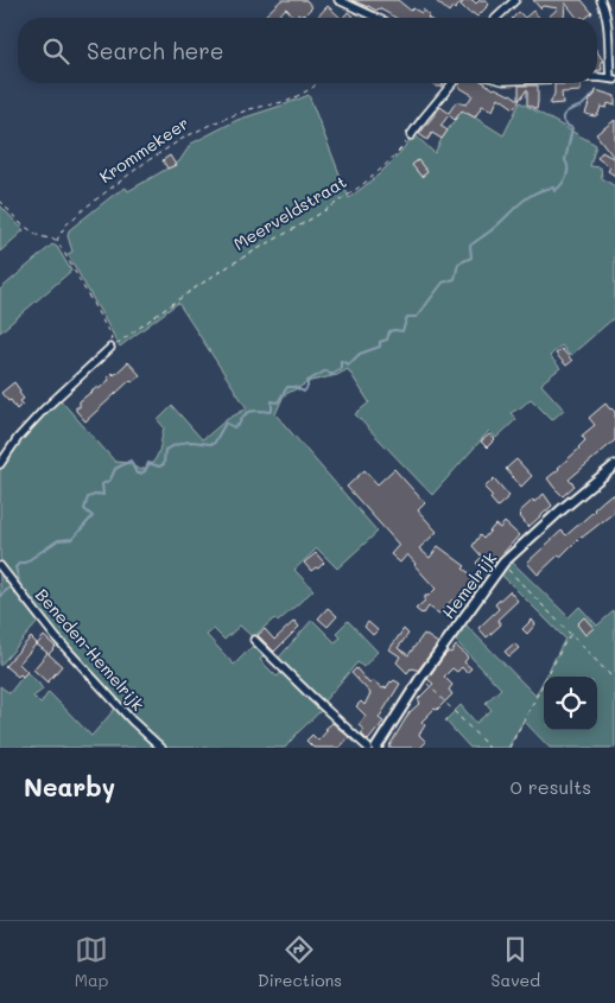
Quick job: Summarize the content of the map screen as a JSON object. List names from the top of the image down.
{
  "streets": {
    "street": ["Hemelrijk", "Beneden-Hemelrijk"],
    "path": ["Krommekeer", "Meerveldstraat"]
  },
  "page": {
    "search": "Search here",
    "heading": ["Nearby", "0 results"],
    "nav": ["Map", "Directions", "Saved"]
  }
}
